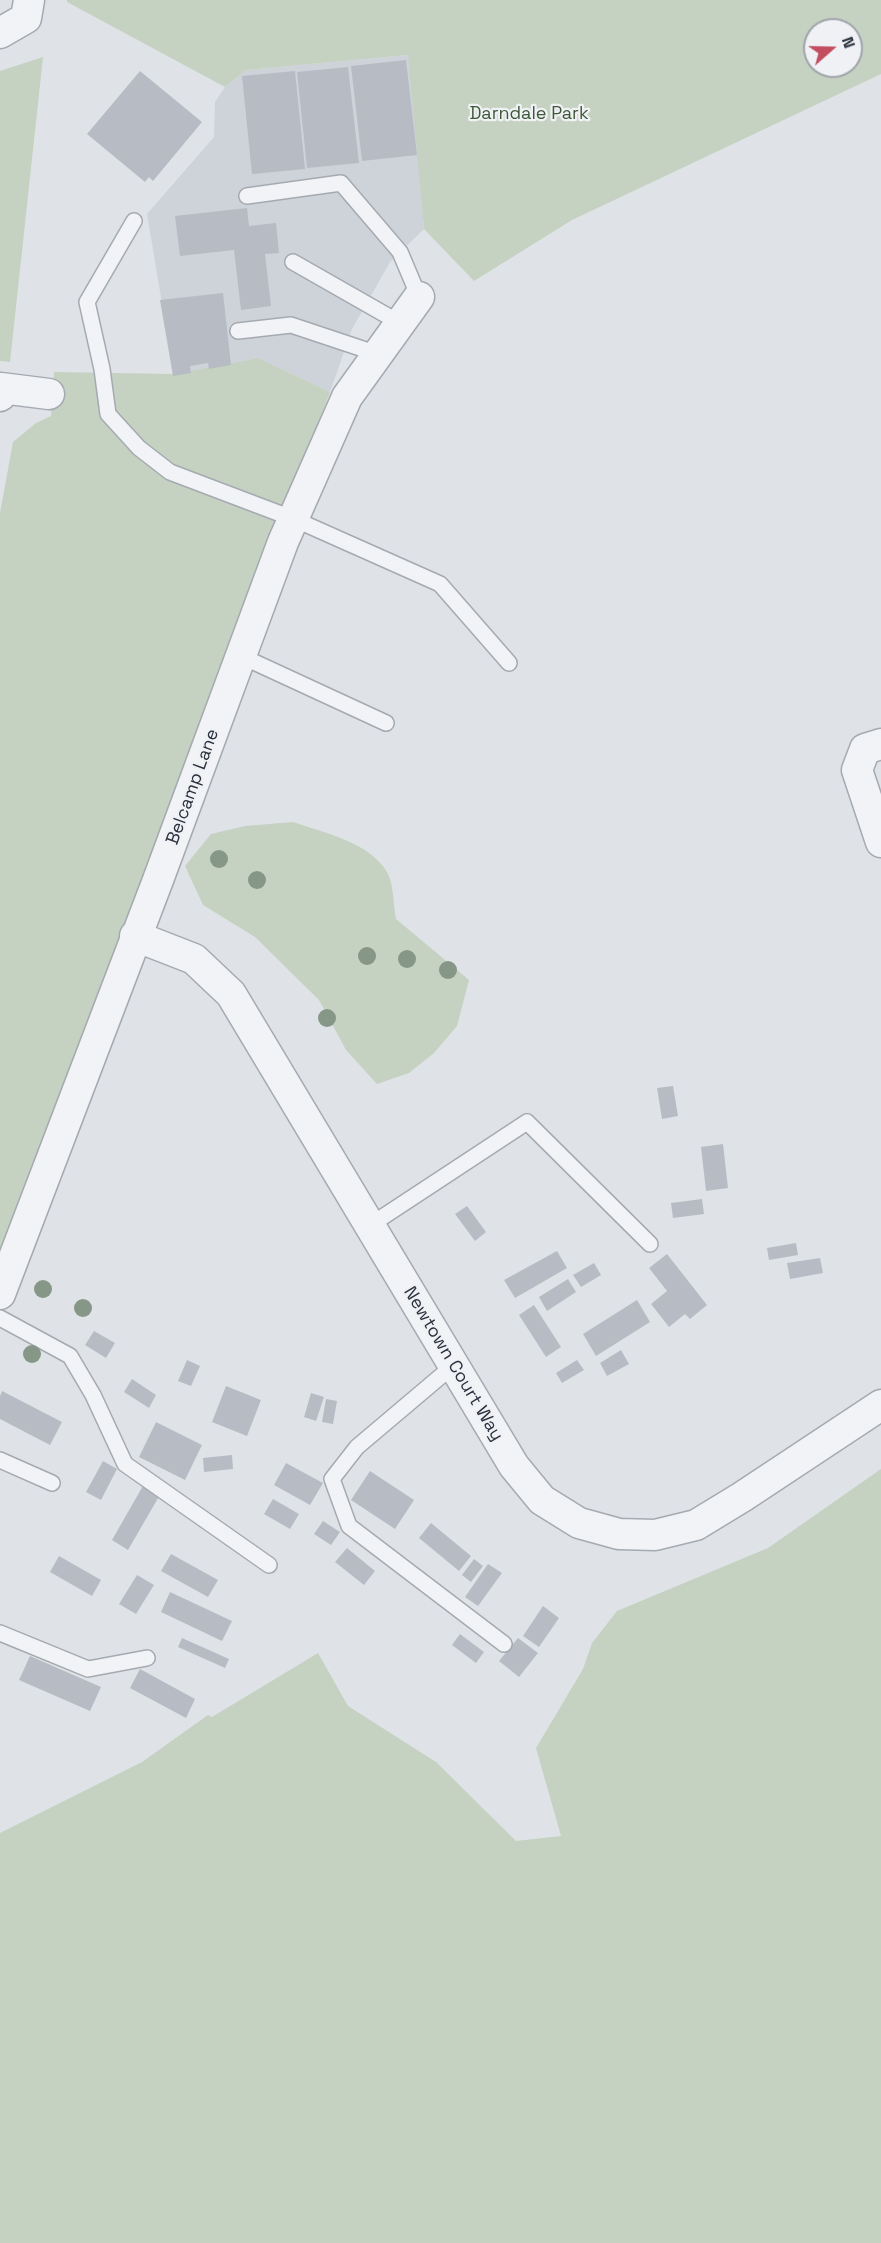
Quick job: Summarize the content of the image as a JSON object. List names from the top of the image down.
{
  "streets": {
    "street": ["Belcamp Lane", "Newtown Court Way"]
  },
  "crossings": [
    ["Belcamp Lane", "Newtown Court Way"]
  ],
  "parks": ["Darndale Park"],
  "north": "right"
}
